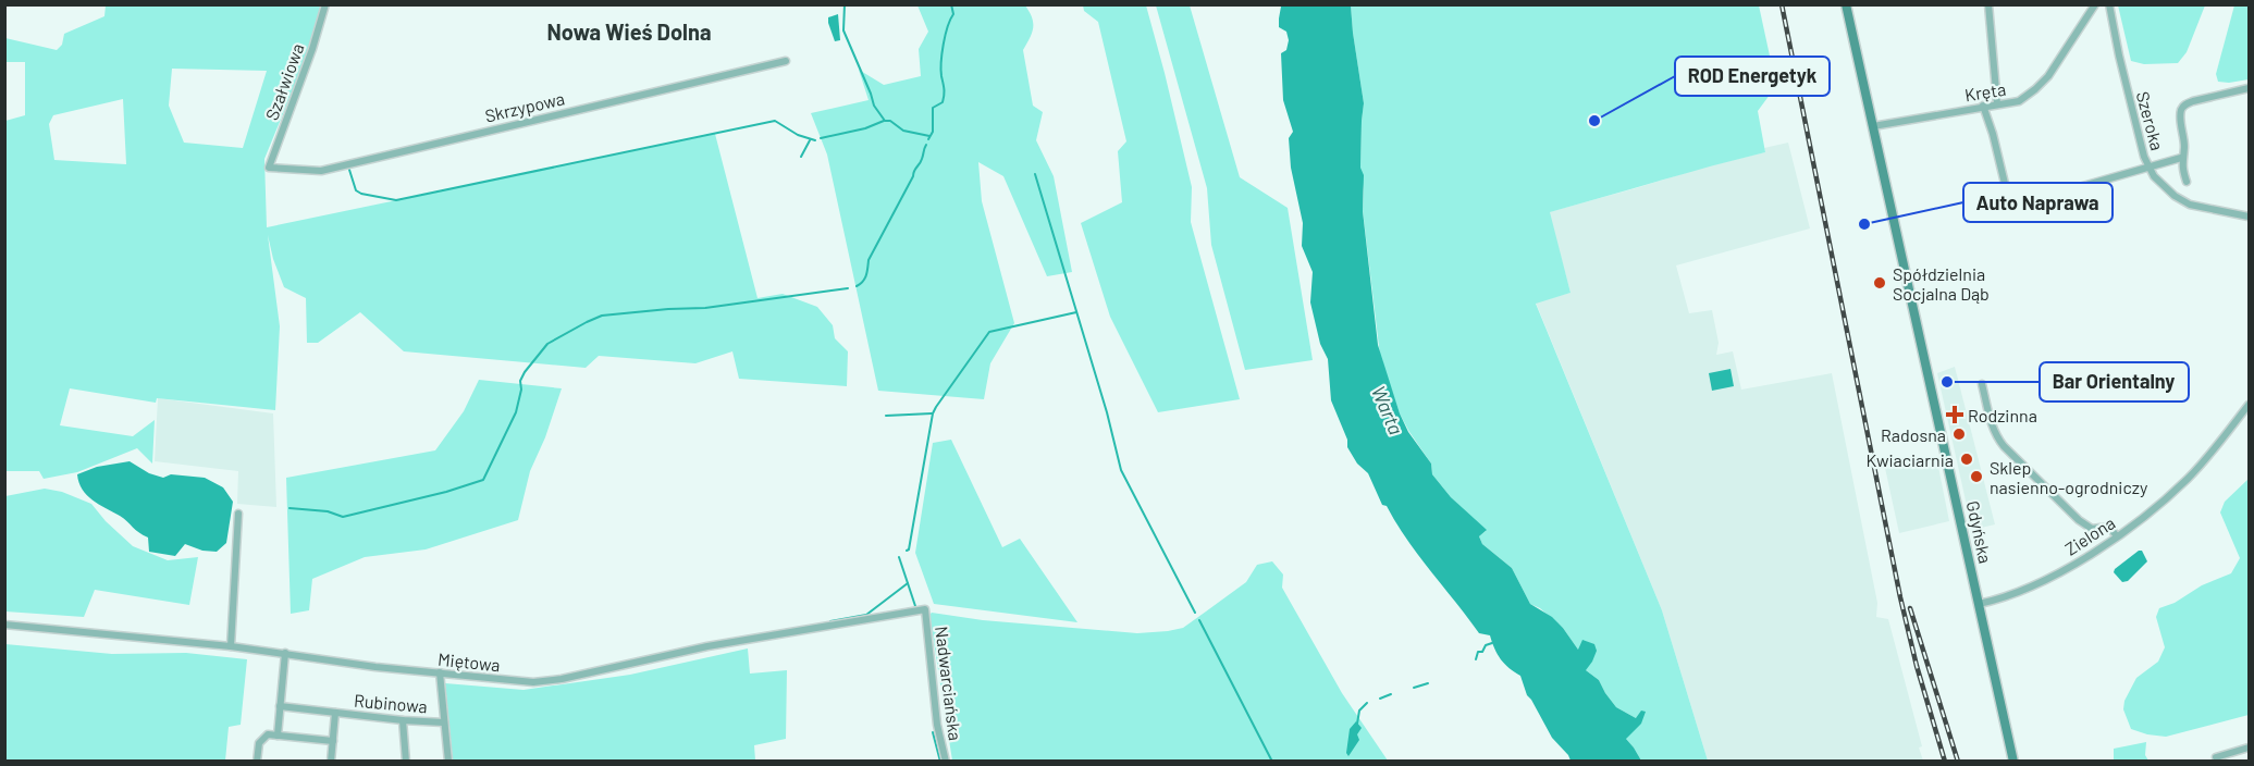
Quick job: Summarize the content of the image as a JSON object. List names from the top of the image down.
{
  "streets": {
    "main road": ["Gdyńska"],
    "street": [
      "Szałwiowa",
      "Kręta",
      "Skrzypowa",
      "Szeroka",
      "Zielona",
      "Miętowa",
      "Nadwarciańska",
      "Rubinowa"
    ]
  },
  "crossings": [
    ["Szałwiowa", "Skrzypowa"],
    ["Kręta", "Gdyńska"],
    ["Gdyńska", "Zielona"],
    ["Miętowa", "Nadwarciańska"]
  ],
  "districts": ["Nowa Wieś Dolna"],
  "water": ["Warta"],
  "places": {
    "other": [
      "ROD Energetyk",
      "Auto Naprawa",
      "Spółdzielnia Socjalna Dąb",
      "Bar Orientalny",
      "Radosna",
      "Kwiaciarnia",
      "Sklep nasienno-ogrodniczy"
    ],
    "health": ["Rodzinna"]
  }
}
